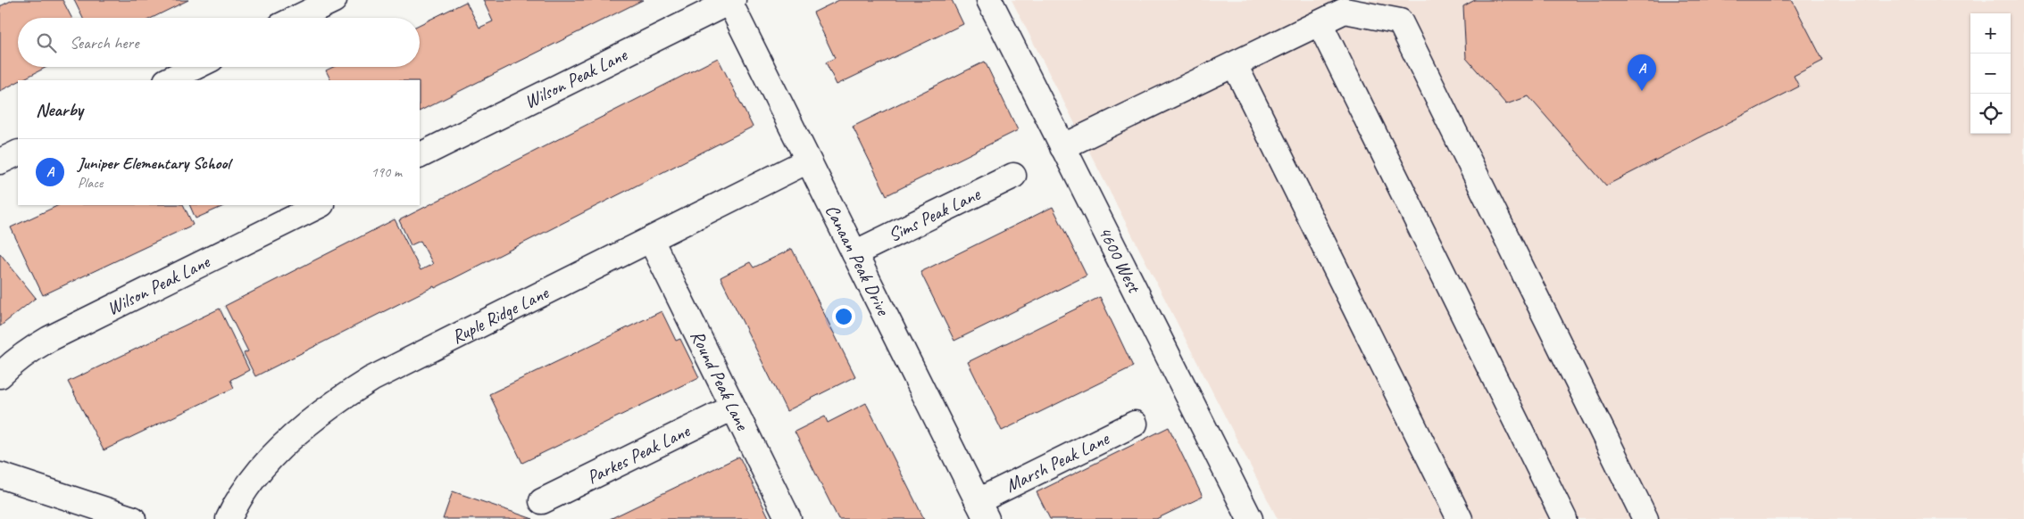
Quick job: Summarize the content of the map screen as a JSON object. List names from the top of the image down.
{
  "streets": {
    "street": [
      "Wilson Peak Lane",
      "Sims Peak Lane",
      "Canaan Peak Drive",
      "4600 West",
      "Ruple Ridge Lane",
      "Round Peak Lane",
      "Parkes Peak Lane",
      "Marsh Peak Lane"
    ]
  },
  "crossings": [
    ["Wilson Peak Lane", "Canaan Peak Drive"],
    ["Sims Peak Lane", "Canaan Peak Drive"],
    ["Canaan Peak Drive", "Ruple Ridge Lane"],
    ["Canaan Peak Drive", "Marsh Peak Lane"],
    ["Ruple Ridge Lane", "Round Peak Lane"],
    ["Round Peak Lane", "Parkes Peak Lane"]
  ],
  "page": {
    "map_buttons": ["+", "−"],
    "search": "Search here",
    "pins": "A",
    "heading": "Nearby",
    "list": [
      {
        "mark": "A",
        "name": "Juniper Elementary School",
        "note": "Place",
        "value": "190 m"
      }
    ]
  }
}
